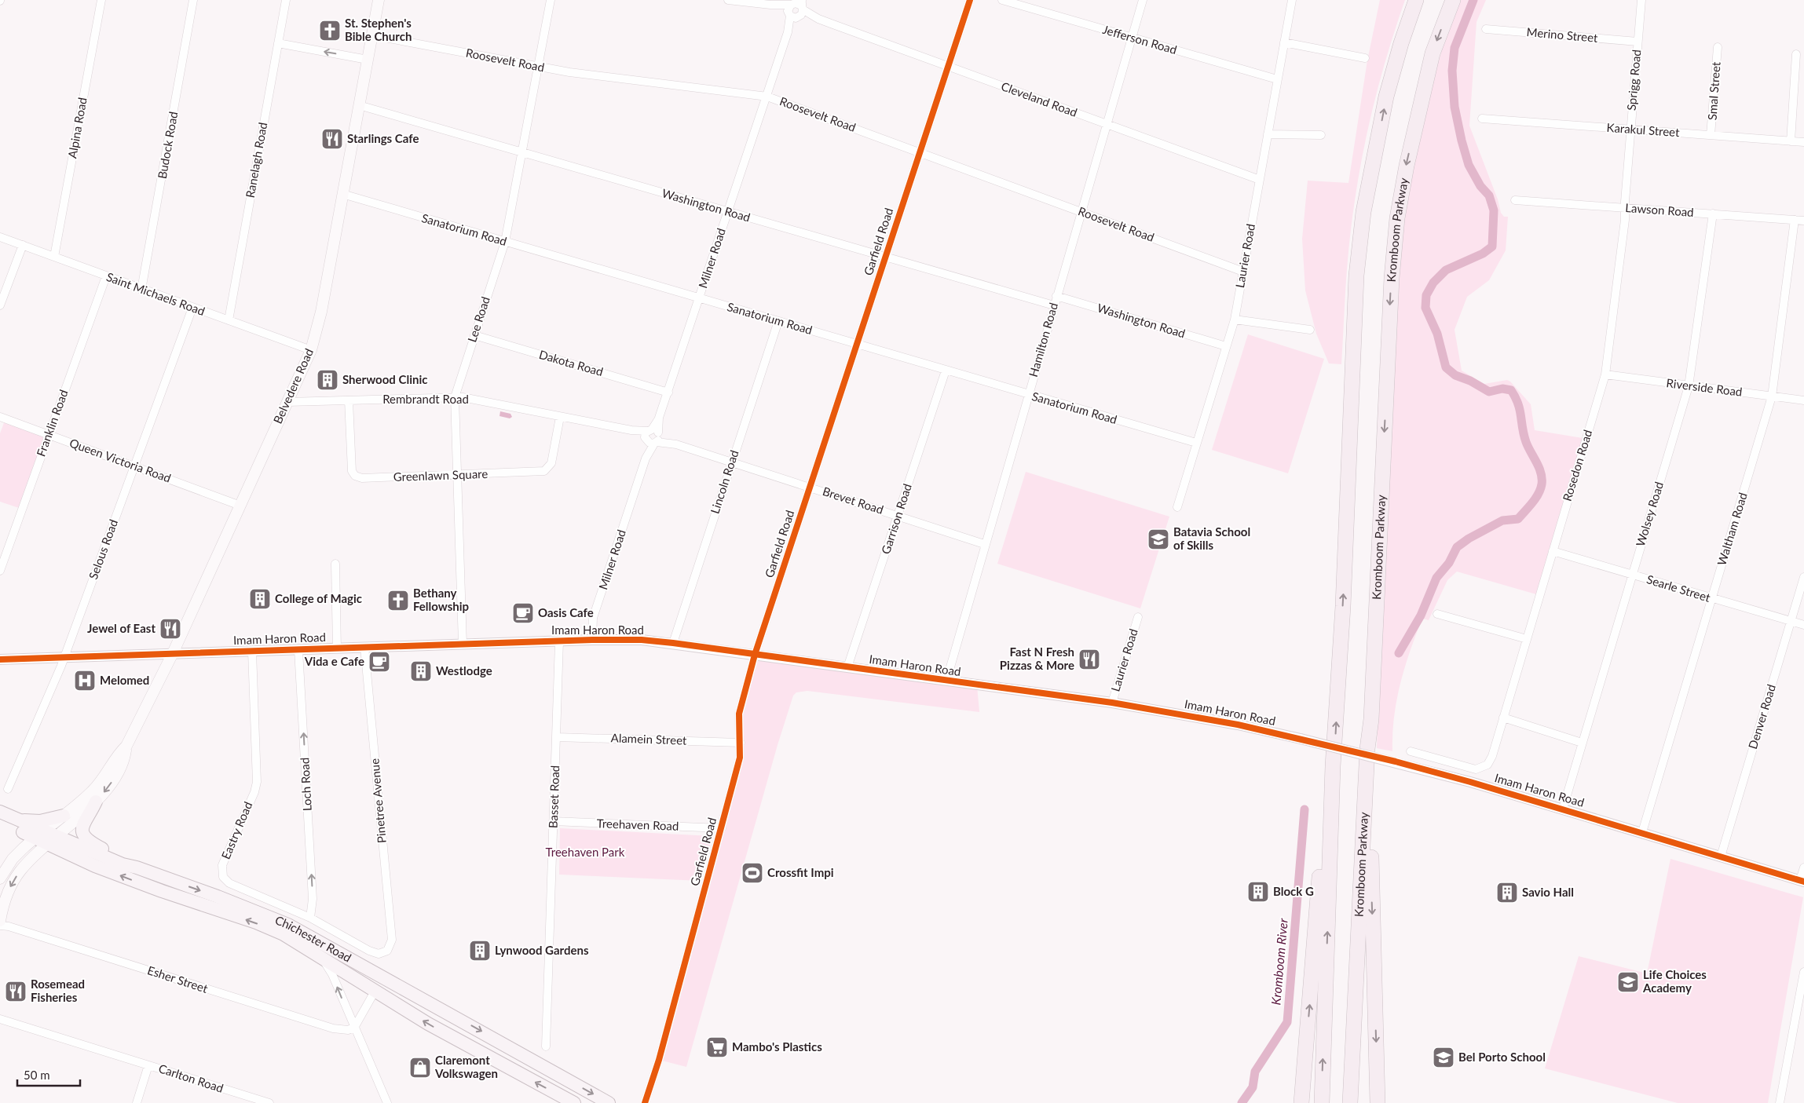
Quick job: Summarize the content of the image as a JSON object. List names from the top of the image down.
{
  "streets": {
    "highway": ["Kromboom Parkway"],
    "main road": ["Belvedere Road", "Chichester Road"],
    "street": [
      "Merino Street",
      "Jefferson Road",
      "Roosevelt Road",
      "Sprigg Road",
      "Smal Street",
      "Cleveland Road",
      "Alpina Road",
      "Karakul Street",
      "Budock Road",
      "Ranelagh Road",
      "Washington Road",
      "Lawson Road",
      "Sanatorium Road",
      "Garfield Road",
      "Laurier Road",
      "Milner Road",
      "Saint Michaels Road",
      "Lee Road",
      "Hamilton Road",
      "Dakota Road",
      "Riverside Road",
      "Rembrandt Road",
      "Franklin Road",
      "Queen Victoria Road",
      "Rosedon Road",
      "Greenlawn Square",
      "Lincoln Road",
      "Brevet Road",
      "Wolsey Road",
      "Garrison Road",
      "Waltham Road",
      "Selous Road",
      "Searle Street",
      "Imam Haron Road",
      "Denver Road",
      "Alamein Street",
      "Loch Road",
      "Basset Road",
      "Pinetree Avenue",
      "Treehaven Road",
      "Eastry Road",
      "Esher Street",
      "Carlton Road"
    ]
  },
  "crossings": [
    ["Merino Street", "Sprigg Road"],
    ["Jefferson Road", "Laurier Road"],
    ["Jefferson Road", "Hamilton Road"],
    ["Roosevelt Road", "Garfield Road"],
    ["Roosevelt Road", "Laurier Road"],
    ["Roosevelt Road", "Milner Road"],
    ["Roosevelt Road", "Lee Road"],
    ["Roosevelt Road", "Hamilton Road"],
    ["Roosevelt Road", "Belvedere Road"],
    ["Sprigg Road", "Karakul Street"],
    ["Sprigg Road", "Lawson Road"],
    ["Sprigg Road", "Rosedon Road"],
    ["Smal Street", "Karakul Street"],
    ["Cleveland Road", "Garfield Road"],
    ["Cleveland Road", "Laurier Road"],
    ["Cleveland Road", "Milner Road"],
    ["Cleveland Road", "Hamilton Road"],
    ["Alpina Road", "Saint Michaels Road"],
    ["Budock Road", "Saint Michaels Road"],
    ["Ranelagh Road", "Saint Michaels Road"],
    ["Washington Road", "Garfield Road"],
    ["Washington Road", "Laurier Road"],
    ["Washington Road", "Milner Road"],
    ["Washington Road", "Lee Road"],
    ["Washington Road", "Hamilton Road"],
    ["Washington Road", "Belvedere Road"],
    ["Lawson Road", "Rosedon Road"],
    ["Lawson Road", "Wolsey Road"],
    ["Lawson Road", "Waltham Road"],
    ["Sanatorium Road", "Garfield Road"],
    ["Sanatorium Road", "Laurier Road"],
    ["Sanatorium Road", "Milner Road"],
    ["Sanatorium Road", "Lee Road"],
    ["Sanatorium Road", "Hamilton Road"],
    ["Sanatorium Road", "Belvedere Road"],
    ["Sanatorium Road", "Lincoln Road"],
    ["Sanatorium Road", "Garrison Road"],
    ["Garfield Road", "Brevet Road"],
    ["Garfield Road", "Imam Haron Road"],
    ["Garfield Road", "Alamein Street"],
    ["Garfield Road", "Treehaven Road"],
    ["Laurier Road", "Imam Haron Road"],
    ["Milner Road", "Dakota Road"],
    ["Milner Road", "Rembrandt Road"],
    ["Milner Road", "Brevet Road"],
    ["Milner Road", "Imam Haron Road"],
    ["Saint Michaels Road", "Belvedere Road"],
    ["Saint Michaels Road", "Franklin Road"],
    ["Saint Michaels Road", "Selous Road"],
    ["Lee Road", "Dakota Road"],
    ["Lee Road", "Rembrandt Road"],
    ["Lee Road", "Greenlawn Square"],
    ["Lee Road", "Imam Haron Road"],
    ["Hamilton Road", "Brevet Road"],
    ["Hamilton Road", "Imam Haron Road"],
    ["Belvedere Road", "Rembrandt Road"],
    ["Belvedere Road", "Queen Victoria Road"],
    ["Belvedere Road", "Imam Haron Road"],
    ["Belvedere Road", "Chichester Road"],
    ["Riverside Road", "Rosedon Road"],
    ["Riverside Road", "Wolsey Road"],
    ["Riverside Road", "Waltham Road"],
    ["Rembrandt Road", "Greenlawn Square"],
    ["Rembrandt Road", "Brevet Road"],
    ["Franklin Road", "Queen Victoria Road"],
    ["Queen Victoria Road", "Selous Road"],
    ["Rosedon Road", "Searle Street"],
    ["Lincoln Road", "Brevet Road"],
    ["Lincoln Road", "Imam Haron Road"],
    ["Brevet Road", "Garrison Road"],
    ["Wolsey Road", "Searle Street"],
    ["Wolsey Road", "Imam Haron Road"],
    ["Garrison Road", "Imam Haron Road"],
    ["Waltham Road", "Searle Street"],
    ["Waltham Road", "Imam Haron Road"],
    ["Selous Road", "Imam Haron Road"],
    ["Searle Street", "Denver Road"],
    ["Imam Haron Road", "Denver Road"],
    ["Imam Haron Road", "Loch Road"],
    ["Imam Haron Road", "Basset Road"],
    ["Imam Haron Road", "Pinetree Avenue"],
    ["Imam Haron Road", "Eastry Road"],
    ["Alamein Street", "Basset Road"],
    ["Loch Road", "Eastry Road"],
    ["Basset Road", "Treehaven Road"],
    ["Pinetree Avenue", "Eastry Road"]
  ],
  "one_way": ["Loch Road"],
  "water": ["Kromboom River"],
  "parks": ["Treehaven Park"],
  "places": {
    "church": ["St. Stephen's Bible Church", "Bethany Fellowship"],
    "restaurant": [
      "Starlings Cafe",
      "Jewel of East",
      "Fast N Fresh Pizzas & More",
      "Rosemead Fisheries"
    ],
    "building": [
      "Sherwood Clinic",
      "College of Magic",
      "Westlodge",
      "Block G",
      "Savio Hall",
      "Lynwood Gardens"
    ],
    "school or university": ["Batavia School of Skills", "Life Choices Academy", "Bel Porto School"],
    "cafe": ["Oasis Cafe", "Vida e Cafe"],
    "hospital": ["Melomed"],
    "sports": ["Crossfit Impi"],
    "supermarket": ["Mambo's Plastics"],
    "shop": ["Claremont Volkswagen"]
  },
  "scale_bar": "50 m"
}
